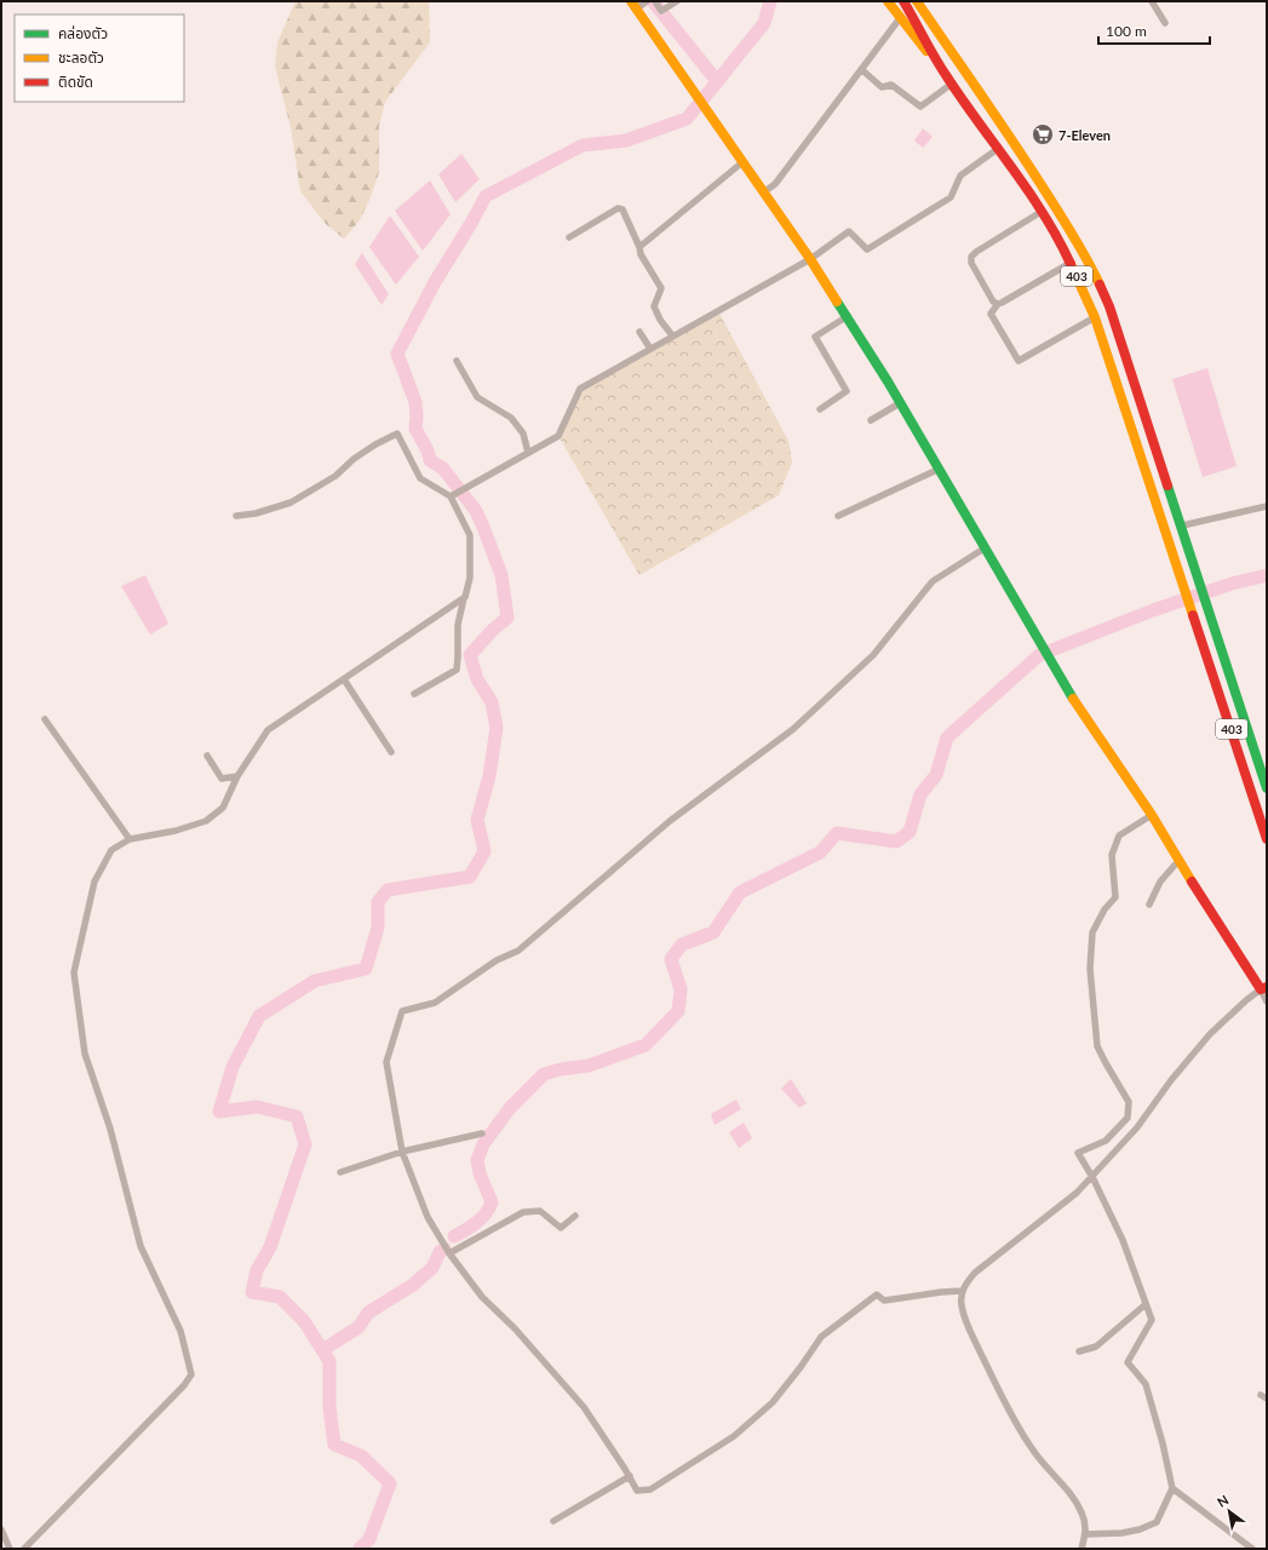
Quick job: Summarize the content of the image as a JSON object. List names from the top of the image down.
{
  "streets": {
    "main road": ["403"]
  },
  "places": {
    "supermarket": ["7-Eleven"]
  },
  "legend": ["คล่องตัว", "ชะลอตัว", "ติดขัด"],
  "scale_bar": "100 m",
  "north": "top left"
}
